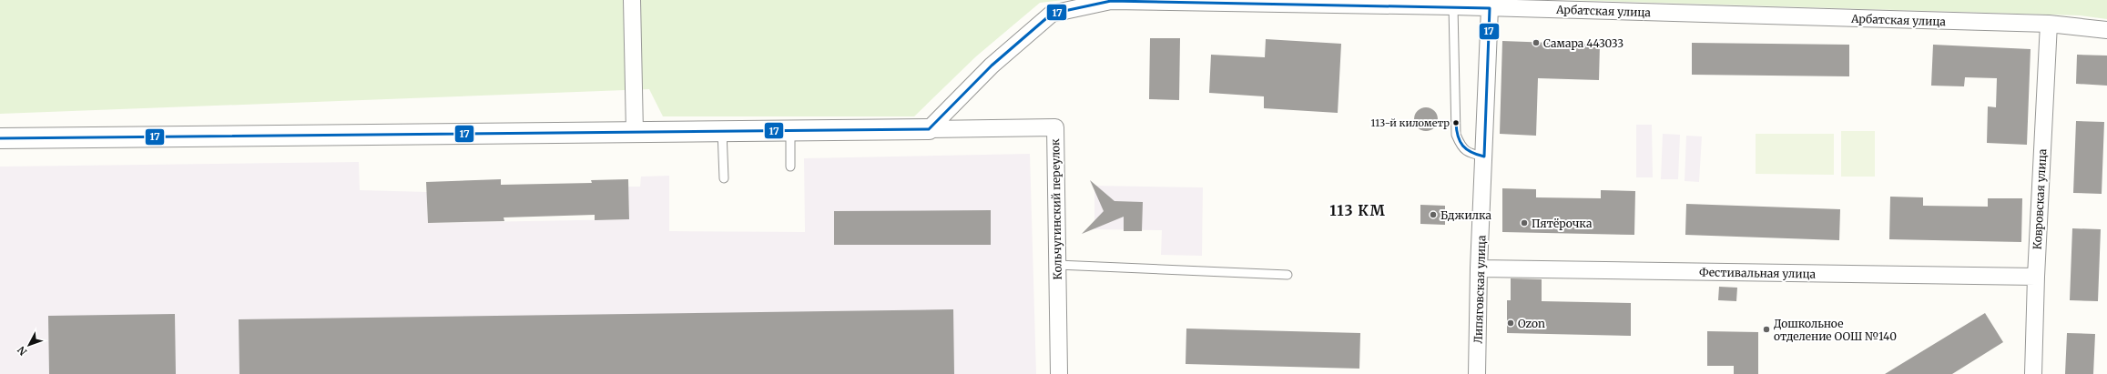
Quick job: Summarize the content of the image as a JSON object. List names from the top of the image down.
{
  "streets": {
    "street": [
      "Арбатская улица",
      "Ковровская улица",
      "Кольчугинский переулок",
      "Фестивальная улица",
      "Липяговская улица"
    ]
  },
  "crossings": [
    ["Арбатская улица", "Ковровская улица"],
    ["Арбатская улица", "Кольчугинский переулок"],
    ["Арбатская улица", "Липяговская улица"],
    ["Ковровская улица", "Фестивальная улица"],
    ["Фестивальная улица", "Липяговская улица"]
  ],
  "districts": ["113 КМ"],
  "places": [
    "Самара 443033",
    "113-й километр",
    "Бджилка",
    "Пятёрочка",
    "Ozon",
    "Дошкольное отделение ООШ №140"
  ],
  "lines": ["transit line 17"],
  "north": "bottom left"
}
